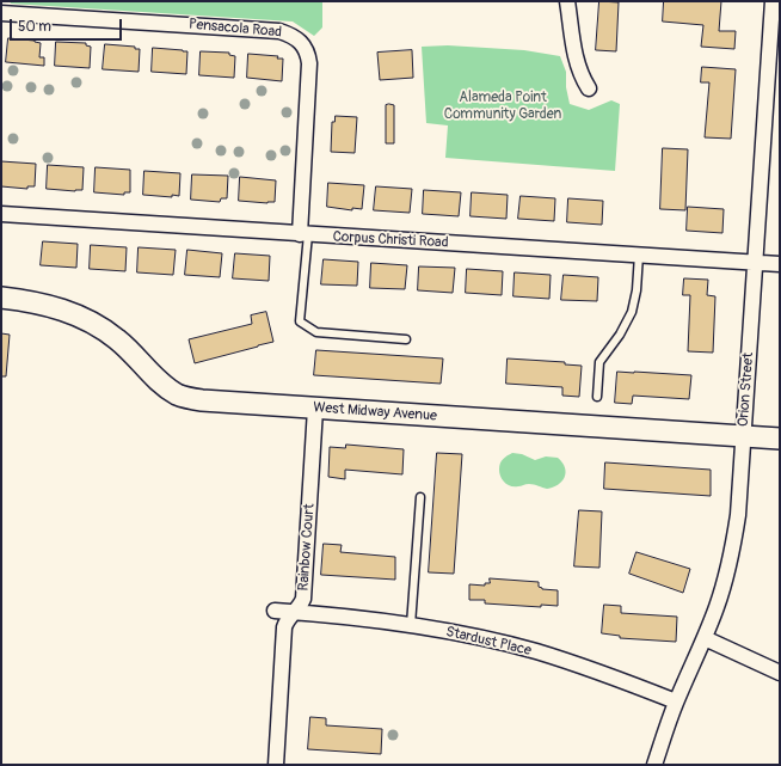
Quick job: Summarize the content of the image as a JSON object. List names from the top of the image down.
{
  "streets": {
    "street": [
      "Pensacola Road",
      "Corpus Christi Road",
      "Orion Street",
      "West Midway Avenue",
      "Rainbow Court",
      "Stardust Place"
    ]
  },
  "crossings": [
    ["Pensacola Road", "Corpus Christi Road"],
    ["Corpus Christi Road", "Orion Street"],
    ["Orion Street", "West Midway Avenue"],
    ["Orion Street", "Stardust Place"],
    ["West Midway Avenue", "Rainbow Court"],
    ["Rainbow Court", "Stardust Place"]
  ],
  "parks": ["Alameda Point Community Garden"],
  "scale_bar": "50 m"
}
